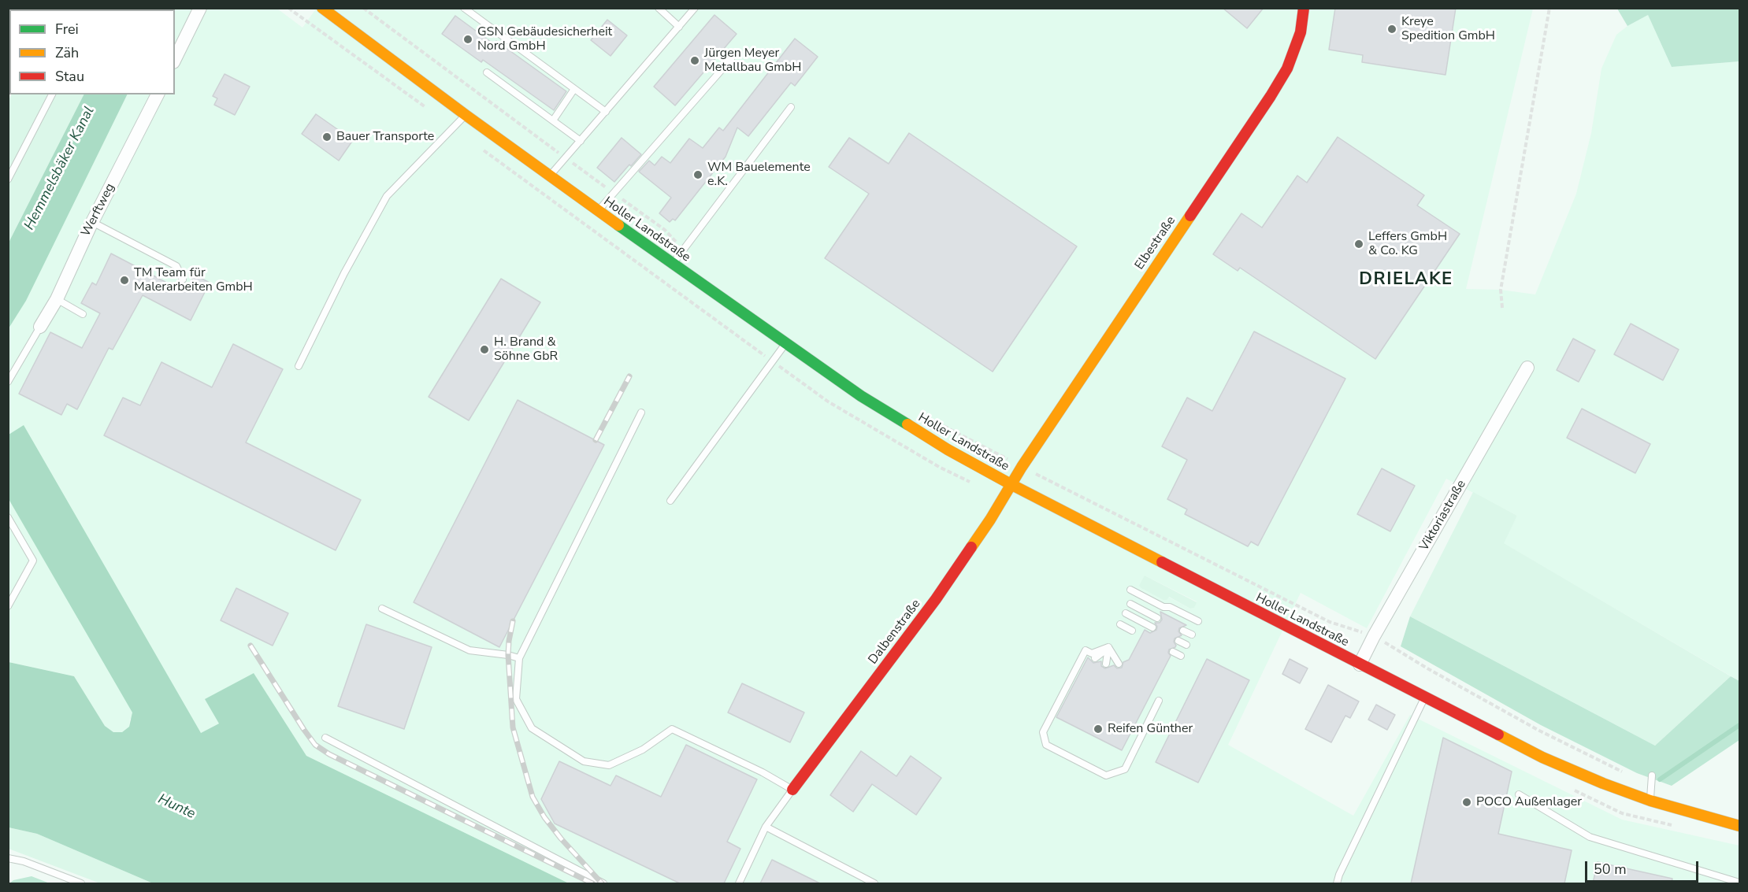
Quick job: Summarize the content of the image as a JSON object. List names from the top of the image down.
{
  "streets": {
    "main road": ["Holler Landstraße", "Elbestraße", "Dalbenstraße"],
    "street": ["Werftweg", "Viktoriastraße"]
  },
  "crossings": [
    ["Holler Landstraße", "Elbestraße"],
    ["Holler Landstraße", "Viktoriastraße"],
    ["Holler Landstraße", "Dalbenstraße"],
    ["Elbestraße", "Dalbenstraße"]
  ],
  "districts": ["DRIELAKE"],
  "water": ["Hemmelsbäker Kanal", "Hunte"],
  "places": [
    "Kreye Spedition GmbH",
    "GSN Gebäudesicherheit Nord GmbH",
    "Jürgen Meyer Metallbau GmbH",
    "Bauer Transporte",
    "WM Bauelemente e.K.",
    "Leffers GmbH & Co. KG",
    "TM Team für Malerarbeiten GmbH",
    "H. Brand & Söhne GbR",
    "Reifen Günther",
    "POCO Außenlager"
  ],
  "legend": ["Frei", "Zäh", "Stau"],
  "scale_bar": "50 m"
}
